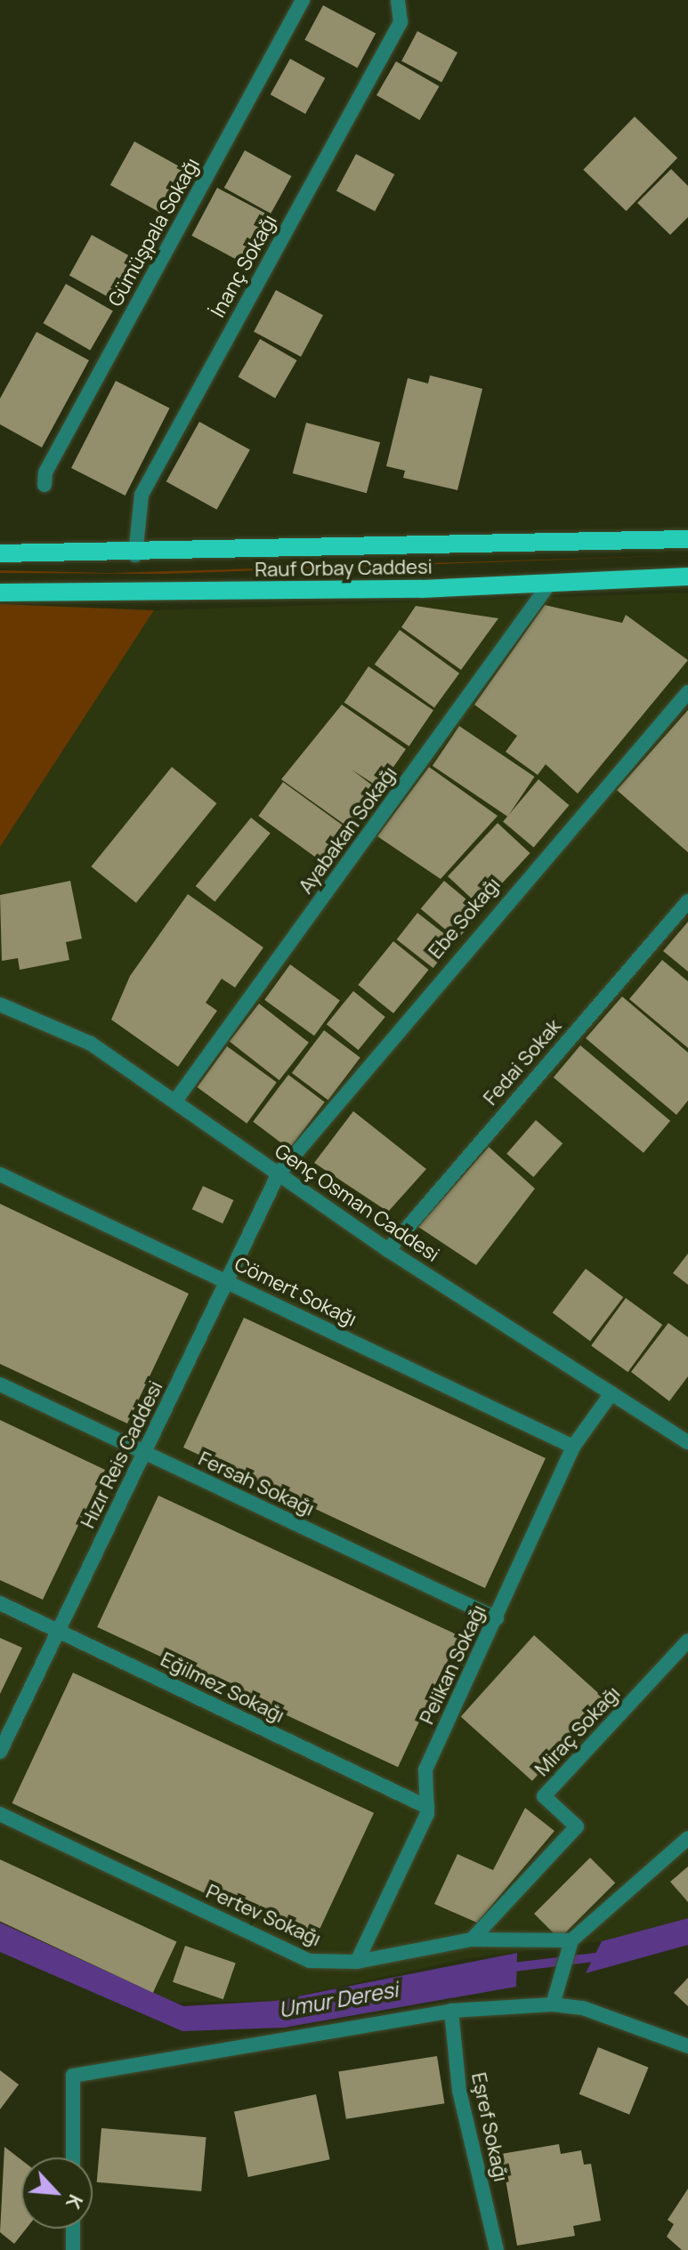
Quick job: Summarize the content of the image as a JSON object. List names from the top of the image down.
{
  "streets": {
    "main road": ["Rauf Orbay Caddesi"],
    "street": [
      "Gümüşpala Sokağı",
      "İnanç Sokağı",
      "Ayabakan Sokağı",
      "Ebe Sokağı",
      "Fedai Sokak",
      "Genç Osman Caddesi",
      "Cömert Sokağı",
      "Hızır Reis Caddesi",
      "Fersah Sokağı",
      "Pelikan Sokağı",
      "Eğilmez Sokağı",
      "Miraç Sokağı",
      "Pertev Sokağı",
      "Eşref Sokağı"
    ]
  },
  "crossings": [
    ["İnanç Sokağı", "Rauf Orbay Caddesi"],
    ["Rauf Orbay Caddesi", "Ayabakan Sokağı"],
    ["Ayabakan Sokağı", "Genç Osman Caddesi"],
    ["Ebe Sokağı", "Genç Osman Caddesi"],
    ["Ebe Sokağı", "Hızır Reis Caddesi"],
    ["Fedai Sokak", "Genç Osman Caddesi"],
    ["Genç Osman Caddesi", "Hızır Reis Caddesi"],
    ["Genç Osman Caddesi", "Pelikan Sokağı"],
    ["Cömert Sokağı", "Hızır Reis Caddesi"],
    ["Cömert Sokağı", "Pelikan Sokağı"],
    ["Hızır Reis Caddesi", "Fersah Sokağı"],
    ["Hızır Reis Caddesi", "Eğilmez Sokağı"],
    ["Fersah Sokağı", "Pelikan Sokağı"],
    ["Pelikan Sokağı", "Eğilmez Sokağı"],
    ["Pelikan Sokağı", "Pertev Sokağı"],
    ["Miraç Sokağı", "Pertev Sokağı"]
  ],
  "water": ["Umur Deresi"],
  "north": "bottom right"
}
